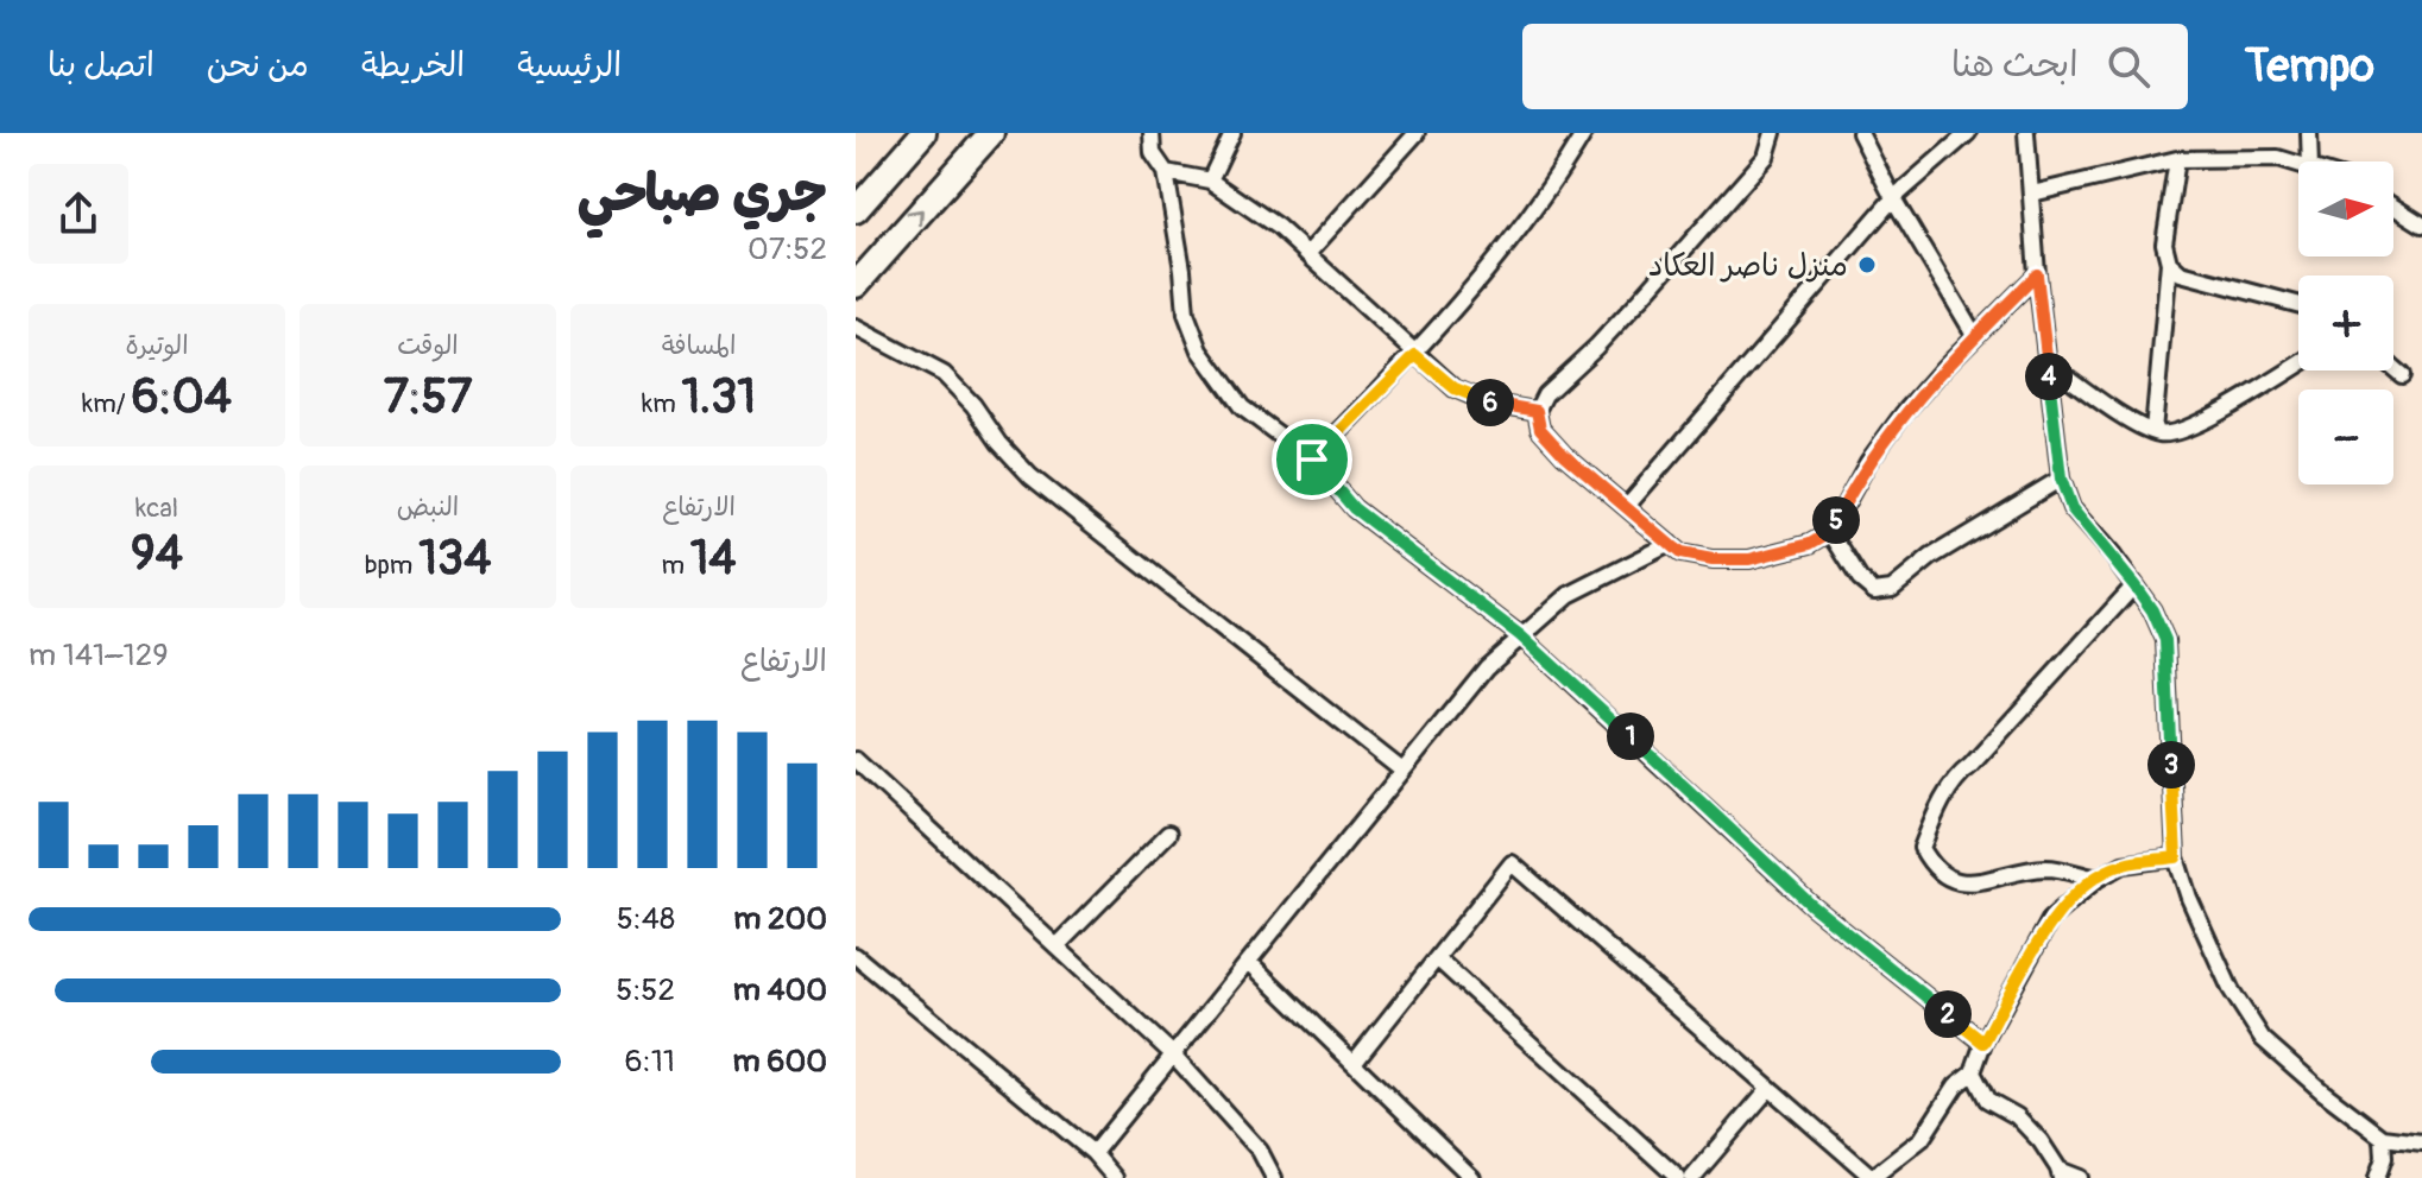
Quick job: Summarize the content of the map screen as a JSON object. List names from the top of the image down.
{
  "places": ["منزل ناصر العكاد"],
  "north": "right",
  "page": {
    "header": "Tempo",
    "search": "ابحث هنا",
    "nav": [
      "الرئيسية",
      "الخريطة",
      "من نحن",
      "اتصل بنا"
    ],
    "heading": ["جري صباحي", "07:52"],
    "map_buttons": ["+", "−"],
    "stats": [
      ["المسافة", "1.31 km"],
      ["الوقت", "7:57"],
      ["الوتيرة", "6:04 /km"],
      ["الارتفاع", "14 m"],
      ["النبض", "134 bpm"],
      ["kcal", "94"]
    ],
    "pins": [
      "4",
      "6",
      "5",
      "1",
      "3",
      "2"
    ],
    "chart": ["الارتفاع", "129–141 m"],
    "list": [
      {
        "name": "200 m",
        "note": "5:48"
      },
      {
        "name": "400 m",
        "note": "5:52"
      },
      {
        "name": "600 m",
        "note": "6:11"
      }
    ]
  }
}
